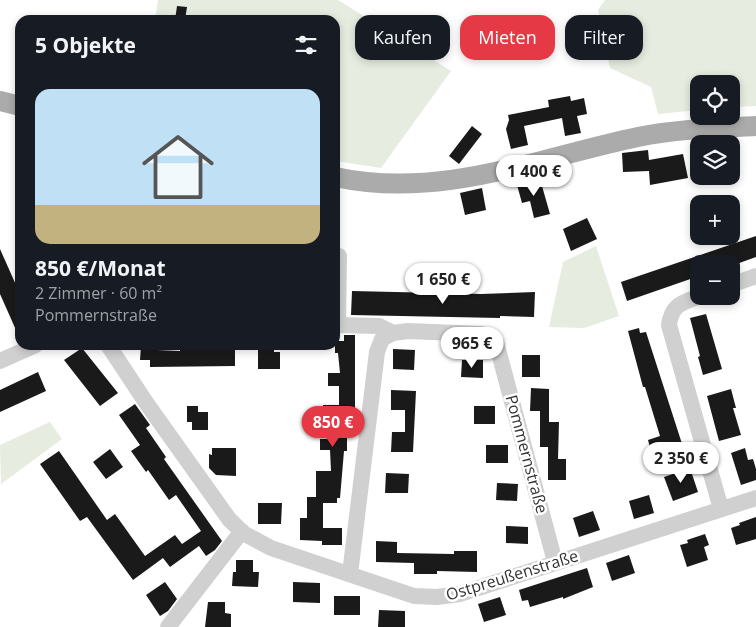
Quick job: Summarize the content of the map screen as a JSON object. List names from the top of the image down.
{
  "streets": {
    "street": ["Pommernstraße", "Ostpreußenstraße"]
  },
  "crossings": [
    ["Pommernstraße", "Ostpreußenstraße"]
  ],
  "page": {
    "chip": ["Kaufen", "Mieten", "Filter"],
    "heading": "5 Objekte",
    "map_buttons": ["+", "−"],
    "list": [
      {
        "name": "850 €/Monat",
        "note": "2 Zimmer · 60 m² · Pommernstraße"
      }
    ],
    "price": [
      "1 400 €",
      "1 650 €",
      "965 €",
      "850 €",
      "2 350 €"
    ]
  }
}
